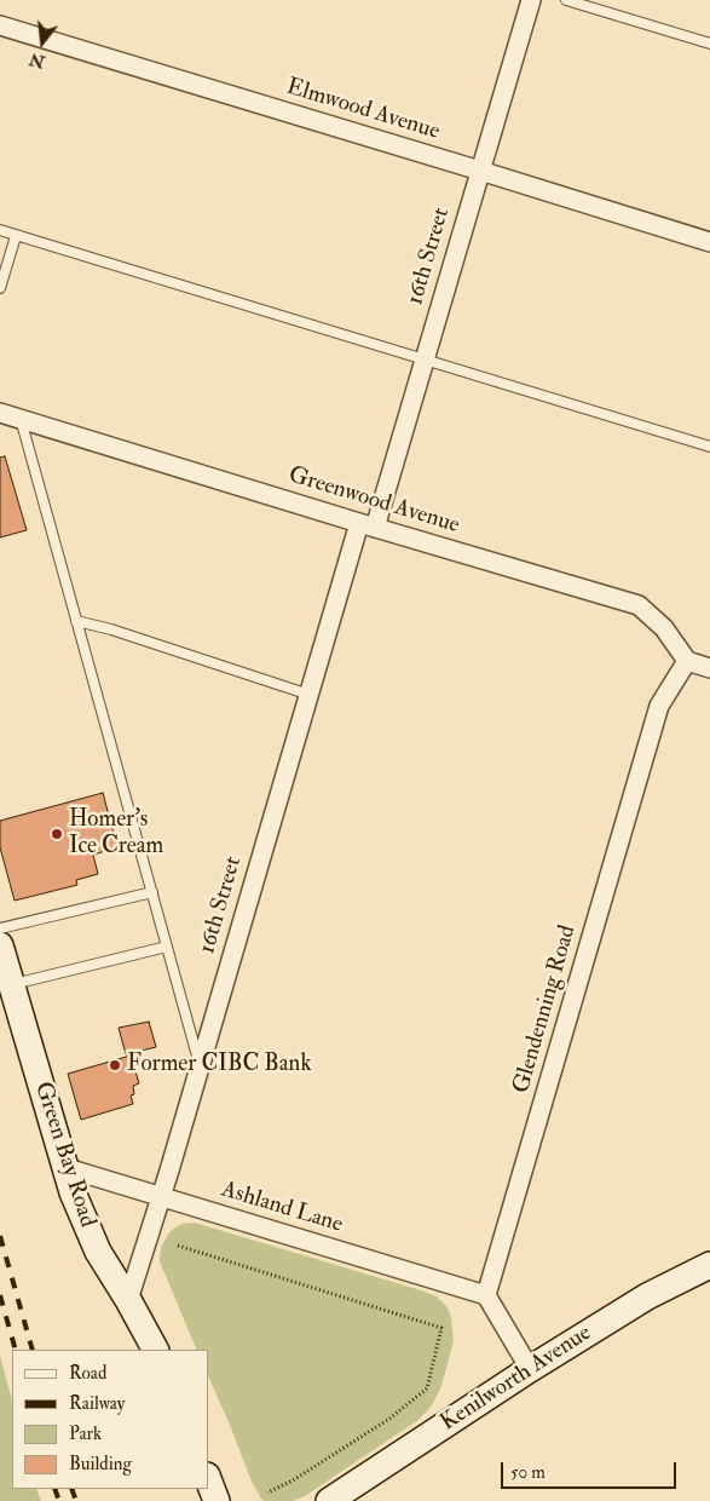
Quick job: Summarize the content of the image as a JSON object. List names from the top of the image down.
{
  "streets": {
    "main road": ["Green Bay Road", "Kenilworth Avenue"],
    "street": [
      "Elmwood Avenue",
      "16th Street",
      "Greenwood Avenue",
      "Glendenning Road",
      "Ashland Lane"
    ]
  },
  "crossings": [
    ["Elmwood Avenue", "16th Street"],
    ["16th Street", "Greenwood Avenue"],
    ["16th Street", "Green Bay Road"],
    ["16th Street", "Ashland Lane"],
    ["Greenwood Avenue", "Glendenning Road"],
    ["Glendenning Road", "Ashland Lane"],
    ["Green Bay Road", "Ashland Lane"]
  ],
  "places": ["Homer's Ice Cream", "Former CIBC Bank"],
  "legend": [
    "Road",
    "Railway",
    "Park",
    "Building"
  ],
  "scale_bar": "50 m",
  "north": "bottom"
}
